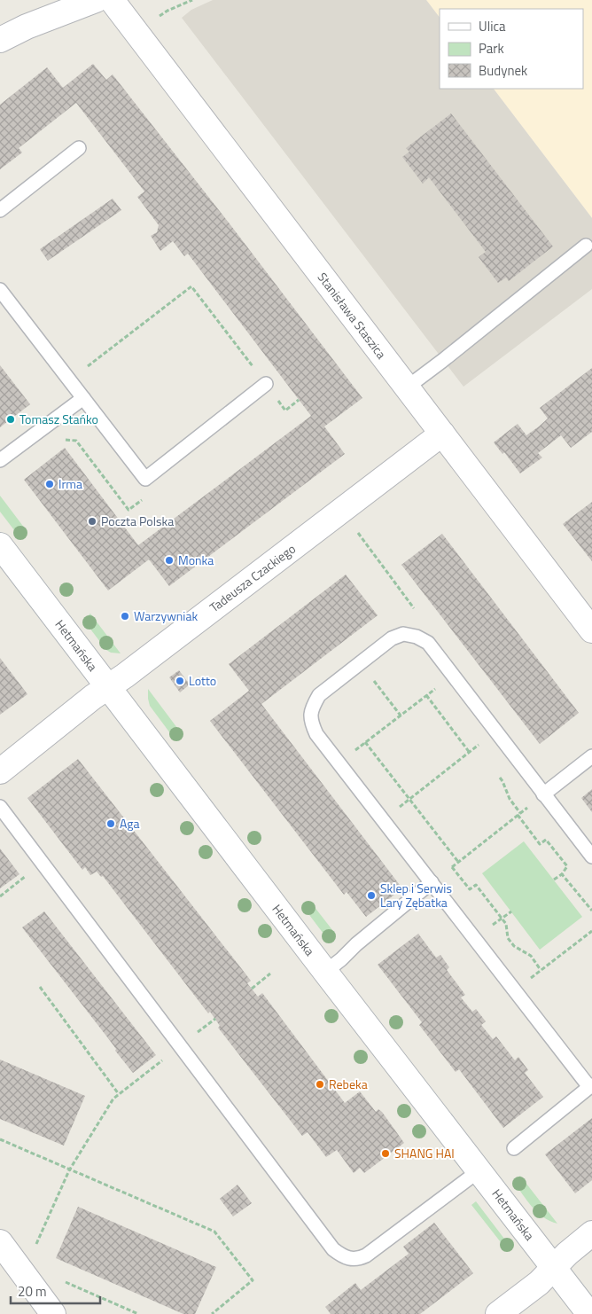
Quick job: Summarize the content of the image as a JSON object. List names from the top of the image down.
{
  "streets": {
    "street": ["Stanisława Staszica", "Tadeusza Czackiego", "Hetmańska"]
  },
  "crossings": [
    ["Stanisława Staszica", "Tadeusza Czackiego"],
    ["Tadeusza Czackiego", "Hetmańska"]
  ],
  "places": [
    "Tomasz Stańko",
    "Irma",
    "Poczta Polska",
    "Monka",
    "Warzywniak",
    "Lotto",
    "Aga",
    "Sklep i Serwis Lary Zębatka",
    "Rebeka",
    "SHANG HAI"
  ],
  "legend": ["Ulica", "Park", "Budynek"],
  "scale_bar": "20 m"
}
